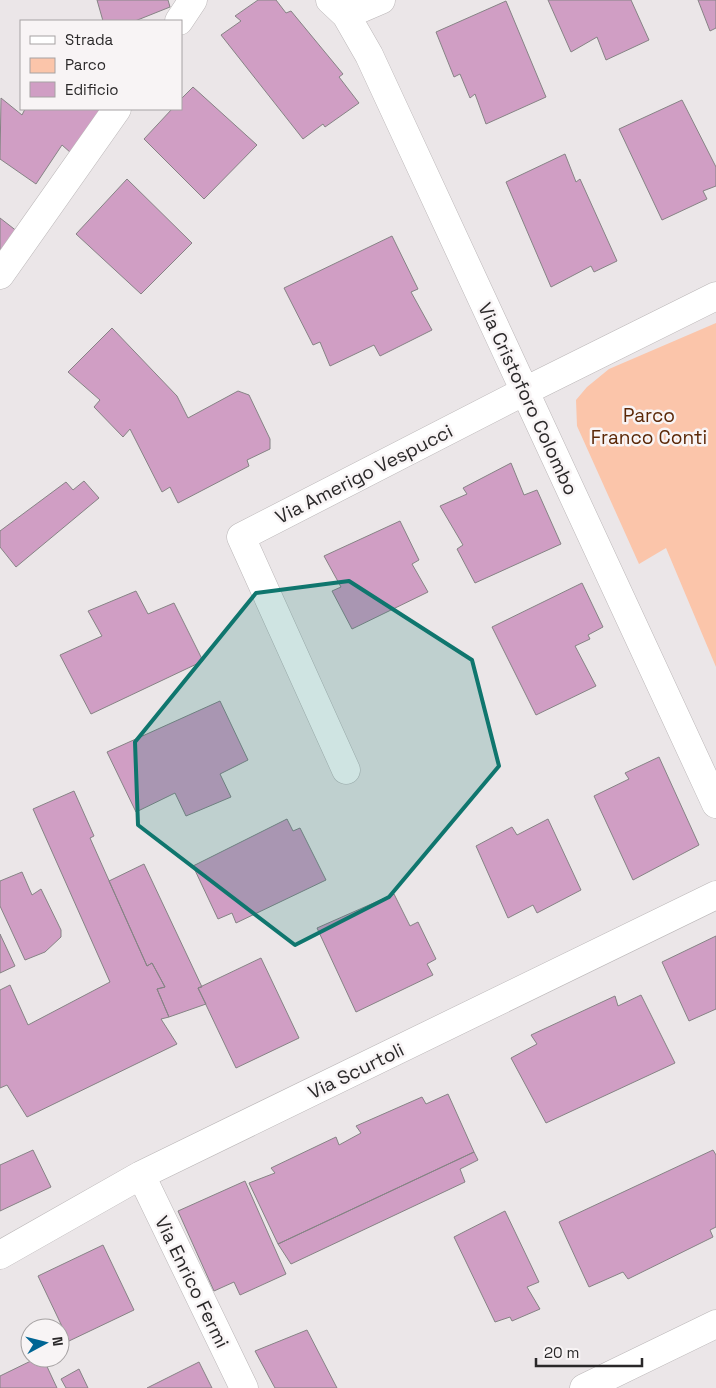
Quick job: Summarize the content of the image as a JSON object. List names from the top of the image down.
{
  "streets": {
    "street": [
      "Via Cristoforo Colombo",
      "Via Amerigo Vespucci",
      "Via Scurtoli",
      "Via Enrico Fermi"
    ]
  },
  "crossings": [
    ["Via Cristoforo Colombo", "Via Amerigo Vespucci"],
    ["Via Scurtoli", "Via Enrico Fermi"]
  ],
  "parks": ["Parco Franco Conti"],
  "legend": ["Strada", "Parco", "Edificio"],
  "scale_bar": "20 m",
  "north": "right"
}
